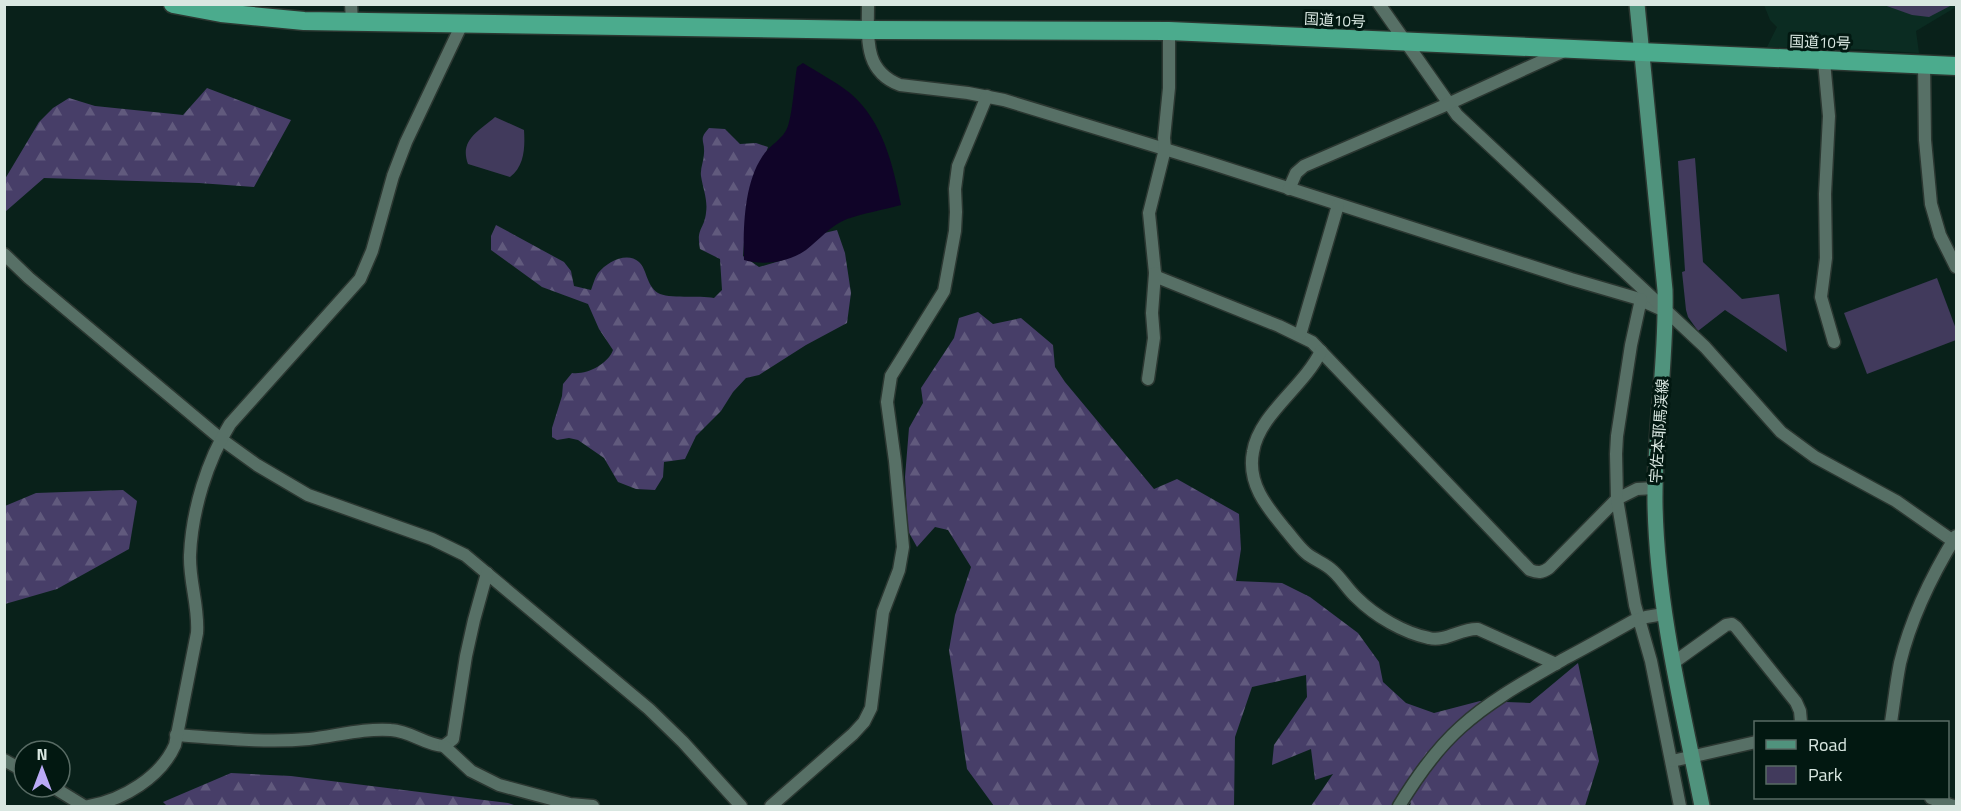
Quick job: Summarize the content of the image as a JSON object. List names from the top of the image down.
{
  "streets": {
    "highway": ["国道10号"],
    "main road": ["宇佐本耶馬渓線"]
  },
  "crossings": [
    ["国道10号", "宇佐本耶馬渓線"]
  ],
  "legend": ["Road", "Park"],
  "north": "top"
}
